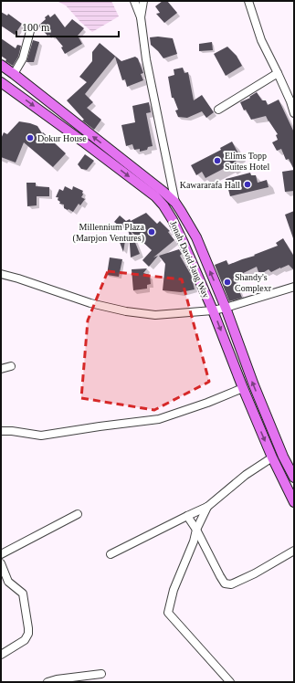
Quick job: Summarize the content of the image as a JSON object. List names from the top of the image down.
{
  "streets": {
    "main road": ["Jonah David Jang Way"]
  },
  "places": [
    "Dokur House",
    "Elims Topp Suites Hotel",
    "Kawararafa Hall",
    "Millennium Plaza (Marpjon Ventures)",
    "Shandy's Complexr"
  ],
  "scale_bar": "100 m"
}
